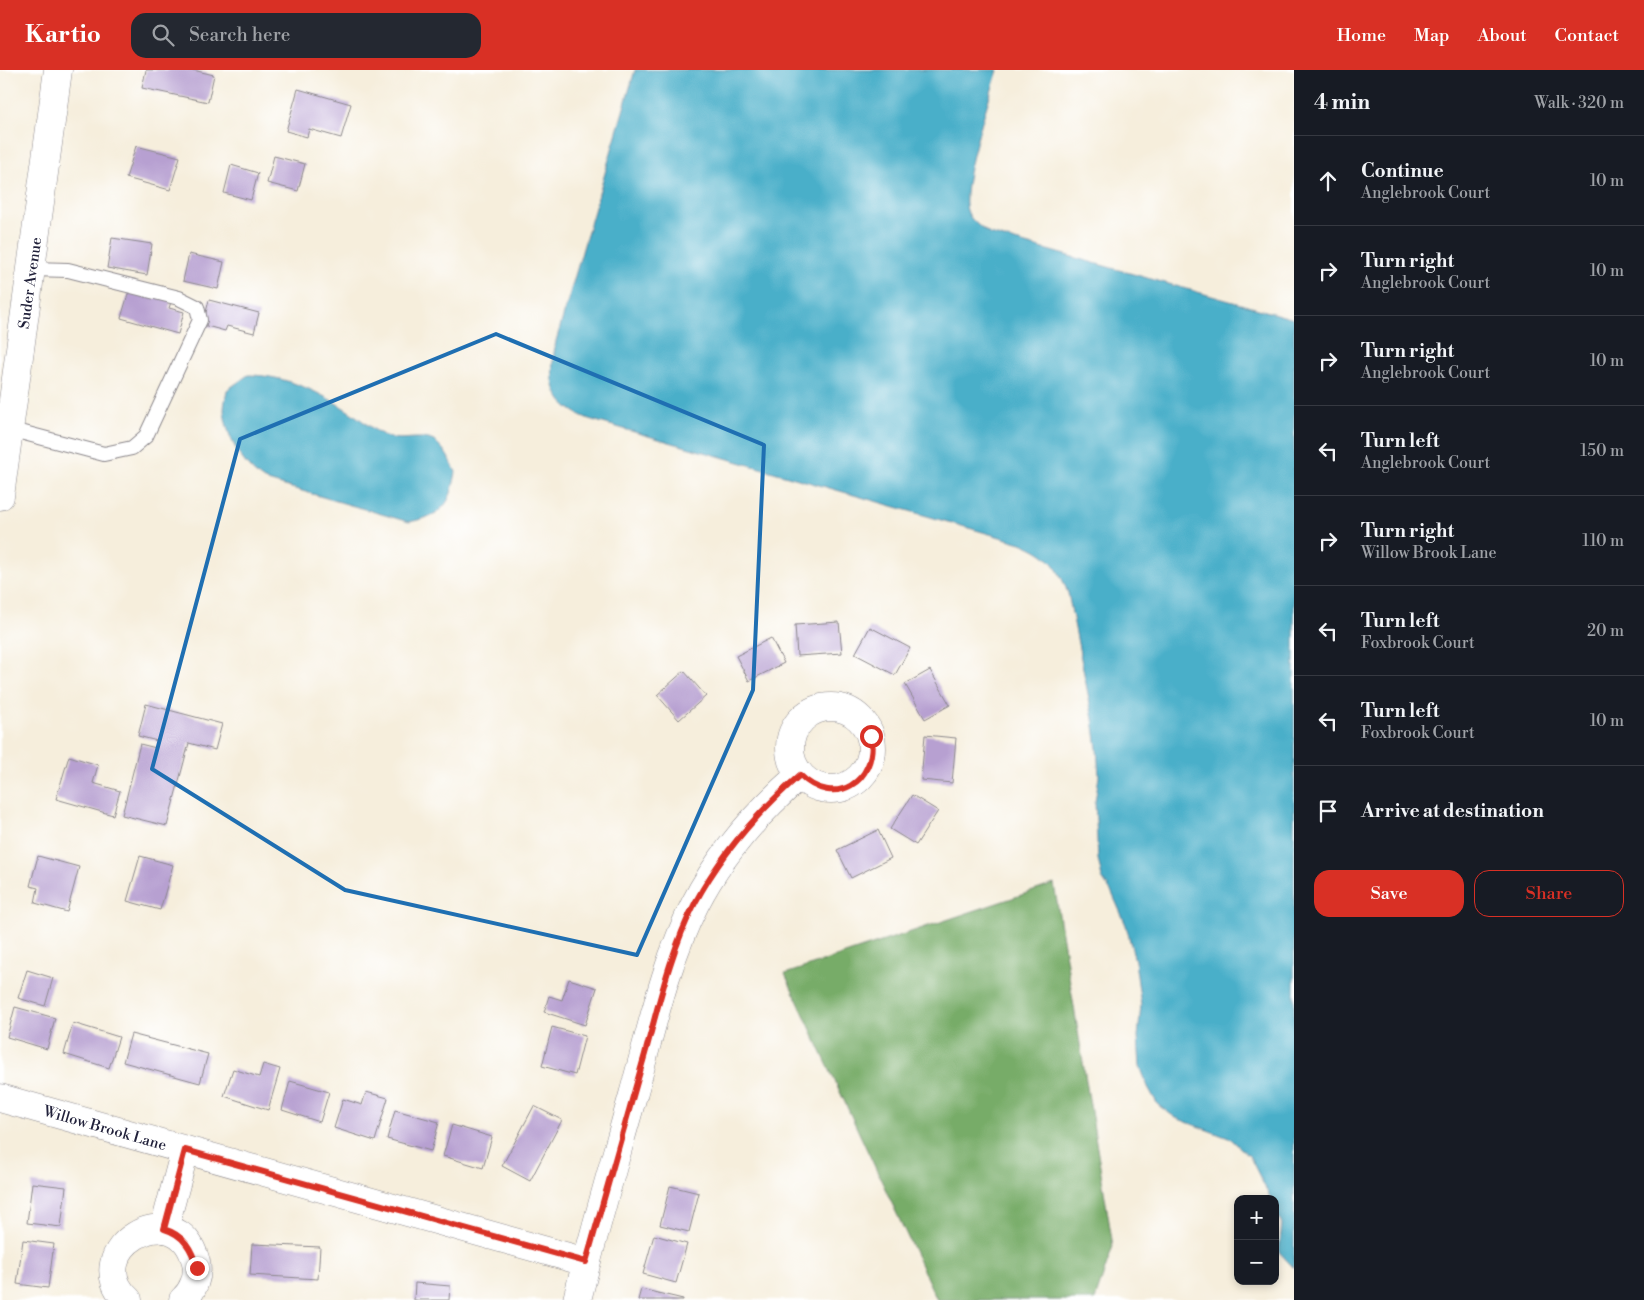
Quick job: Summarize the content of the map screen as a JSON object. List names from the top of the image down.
{
  "streets": {
    "street": ["Suder Avenue", "Willow Brook Lane"]
  },
  "page": {
    "header": "Kartio",
    "search": "Search here",
    "nav": [
      "Home",
      "Map",
      "About",
      "Contact"
    ],
    "heading": ["4 min", "Walk · 320 m"],
    "list": [
      ["Continue", "Anglebrook Court", "10 m"],
      ["Turn right", "Anglebrook Court", "10 m"],
      ["Turn right", "Anglebrook Court", "10 m"],
      ["Turn left", "Anglebrook Court", "150 m"],
      ["Turn right", "Willow Brook Lane", "110 m"],
      ["Turn left", "Foxbrook Court", "20 m"],
      ["Turn left", "Foxbrook Court", "10 m"],
      "Arrive at destination"
    ],
    "buttons": ["Save", "Share"],
    "map_buttons": ["+", "−"]
  }
}
